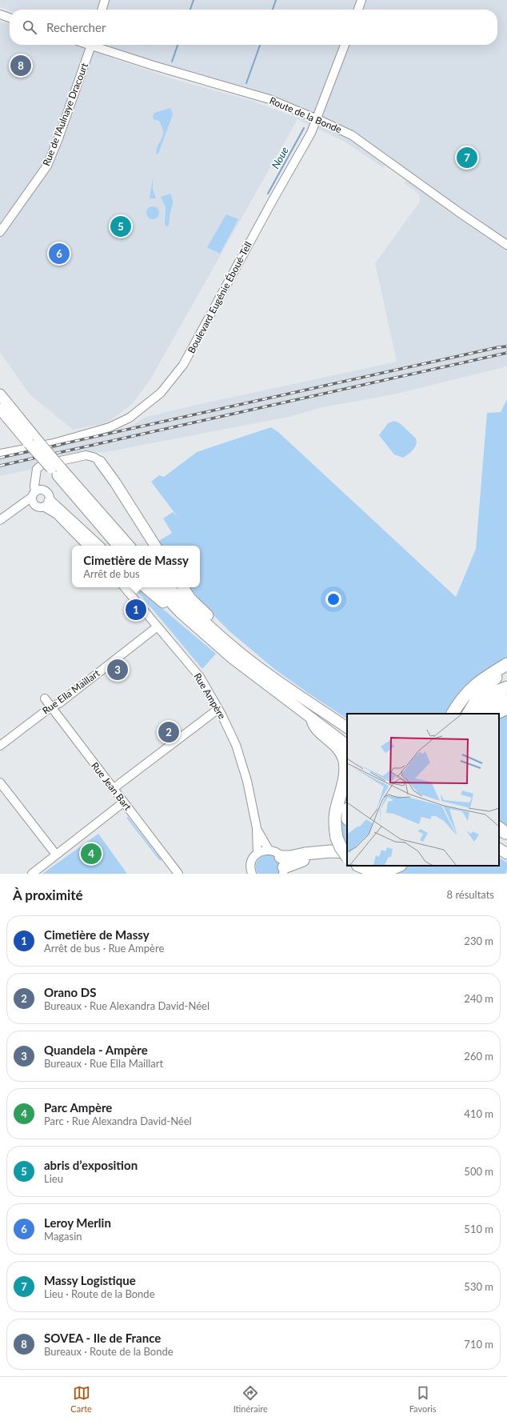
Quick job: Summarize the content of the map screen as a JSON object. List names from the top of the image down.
{
  "streets": {
    "street": [
      "Rue de l'Aulnaye Dracourt",
      "Route de la Bonde",
      "Boulevard Eugénie Éboué-Tell",
      "Rue Ella Maillart",
      "Rue Ampère",
      "Rue Jean Bart"
    ]
  },
  "crossings": [
    ["Route de la Bonde", "Boulevard Eugénie Éboué-Tell"],
    ["Rue Ella Maillart", "Rue Ampère"],
    ["Rue Ella Maillart", "Rue Jean Bart"]
  ],
  "water": ["Noue"],
  "page": {
    "search": "Rechercher",
    "pins": [
      "8",
      "7",
      "5",
      "6",
      "1",
      "3",
      "2",
      "4"
    ],
    "popup": ["Cimetière de Massy", "Arrêt de bus"],
    "heading": ["À proximité", "8 résultats"],
    "list": [
      {
        "mark": "1",
        "name": "Cimetière de Massy",
        "note": "Arrêt de bus · Rue Ampère",
        "value": "230 m"
      },
      {
        "mark": "2",
        "name": "Orano DS",
        "note": "Bureaux · Rue Alexandra David-Néel",
        "value": "240 m"
      },
      {
        "mark": "3",
        "name": "Quandela - Ampère",
        "note": "Bureaux · Rue Ella Maillart",
        "value": "260 m"
      },
      {
        "mark": "4",
        "name": "Parc Ampère",
        "note": "Parc · Rue Alexandra David-Néel",
        "value": "410 m"
      },
      {
        "mark": "5",
        "name": "abris d’exposition",
        "note": "Lieu",
        "value": "500 m"
      },
      {
        "mark": "6",
        "name": "Leroy Merlin",
        "note": "Magasin",
        "value": "510 m"
      },
      {
        "mark": "7",
        "name": "Massy Logistique",
        "note": "Lieu · Route de la Bonde",
        "value": "530 m"
      },
      {
        "mark": "8",
        "name": "SOVEA - Ile de France",
        "note": "Bureaux · Route de la Bonde",
        "value": "710 m"
      }
    ],
    "nav": ["Carte", "Itinéraire", "Favoris"]
  }
}
